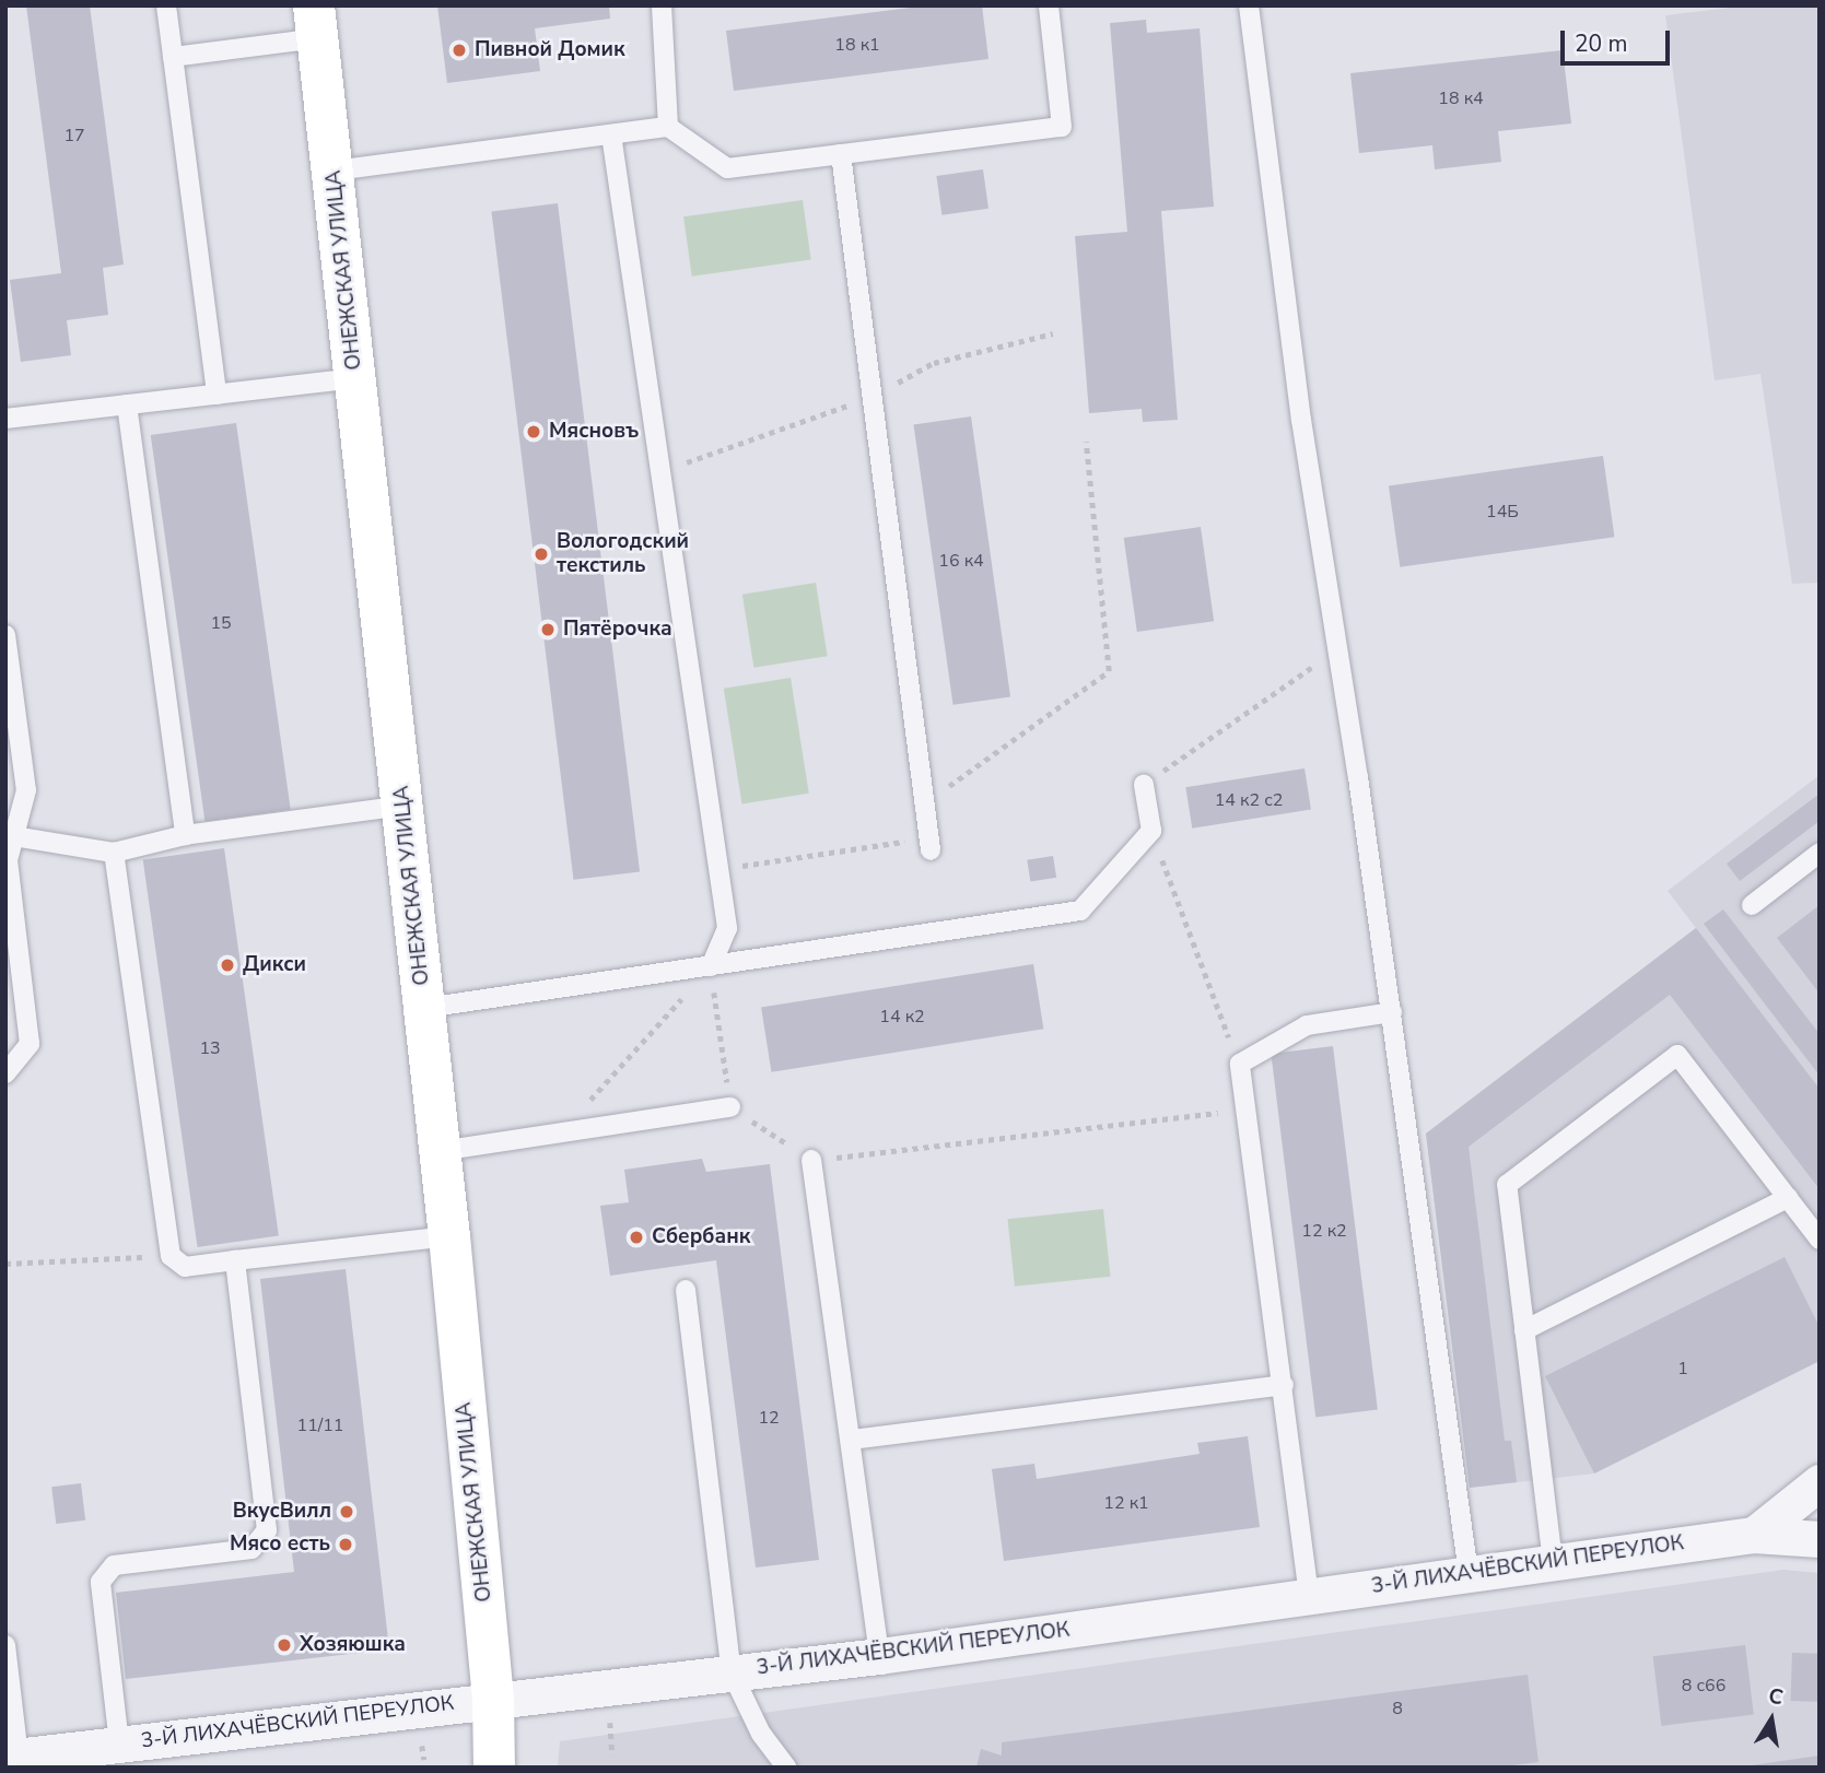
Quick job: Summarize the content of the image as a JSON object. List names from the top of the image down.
{
  "streets": {
    "main road": ["ОНЕЖСКАЯ УЛИЦА"],
    "street": ["3-Й ЛИХАЧЁВСКИЙ ПЕРЕУЛОК"]
  },
  "crossings": [
    ["ОНЕЖСКАЯ УЛИЦА", "3-Й ЛИХАЧЁВСКИЙ ПЕРЕУЛОК"]
  ],
  "places": [
    "Пивной Домик",
    "Мясновъ",
    "Вологодский текстиль",
    "Пятёрочка",
    "Дикси",
    "Сбербанк",
    "ВкусВилл",
    "Мясо есть",
    "Хозяюшка"
  ],
  "house_numbers": [
    "18 к1",
    "18 к4",
    "17",
    "14Б",
    "16 к4",
    "15",
    "14 к2 с2",
    "14 к2",
    "13",
    "12 к2",
    "1",
    "12",
    "11/11",
    "12 к1",
    "8 с66",
    "8"
  ],
  "scale_bar": "20 m",
  "north": "top"
}
